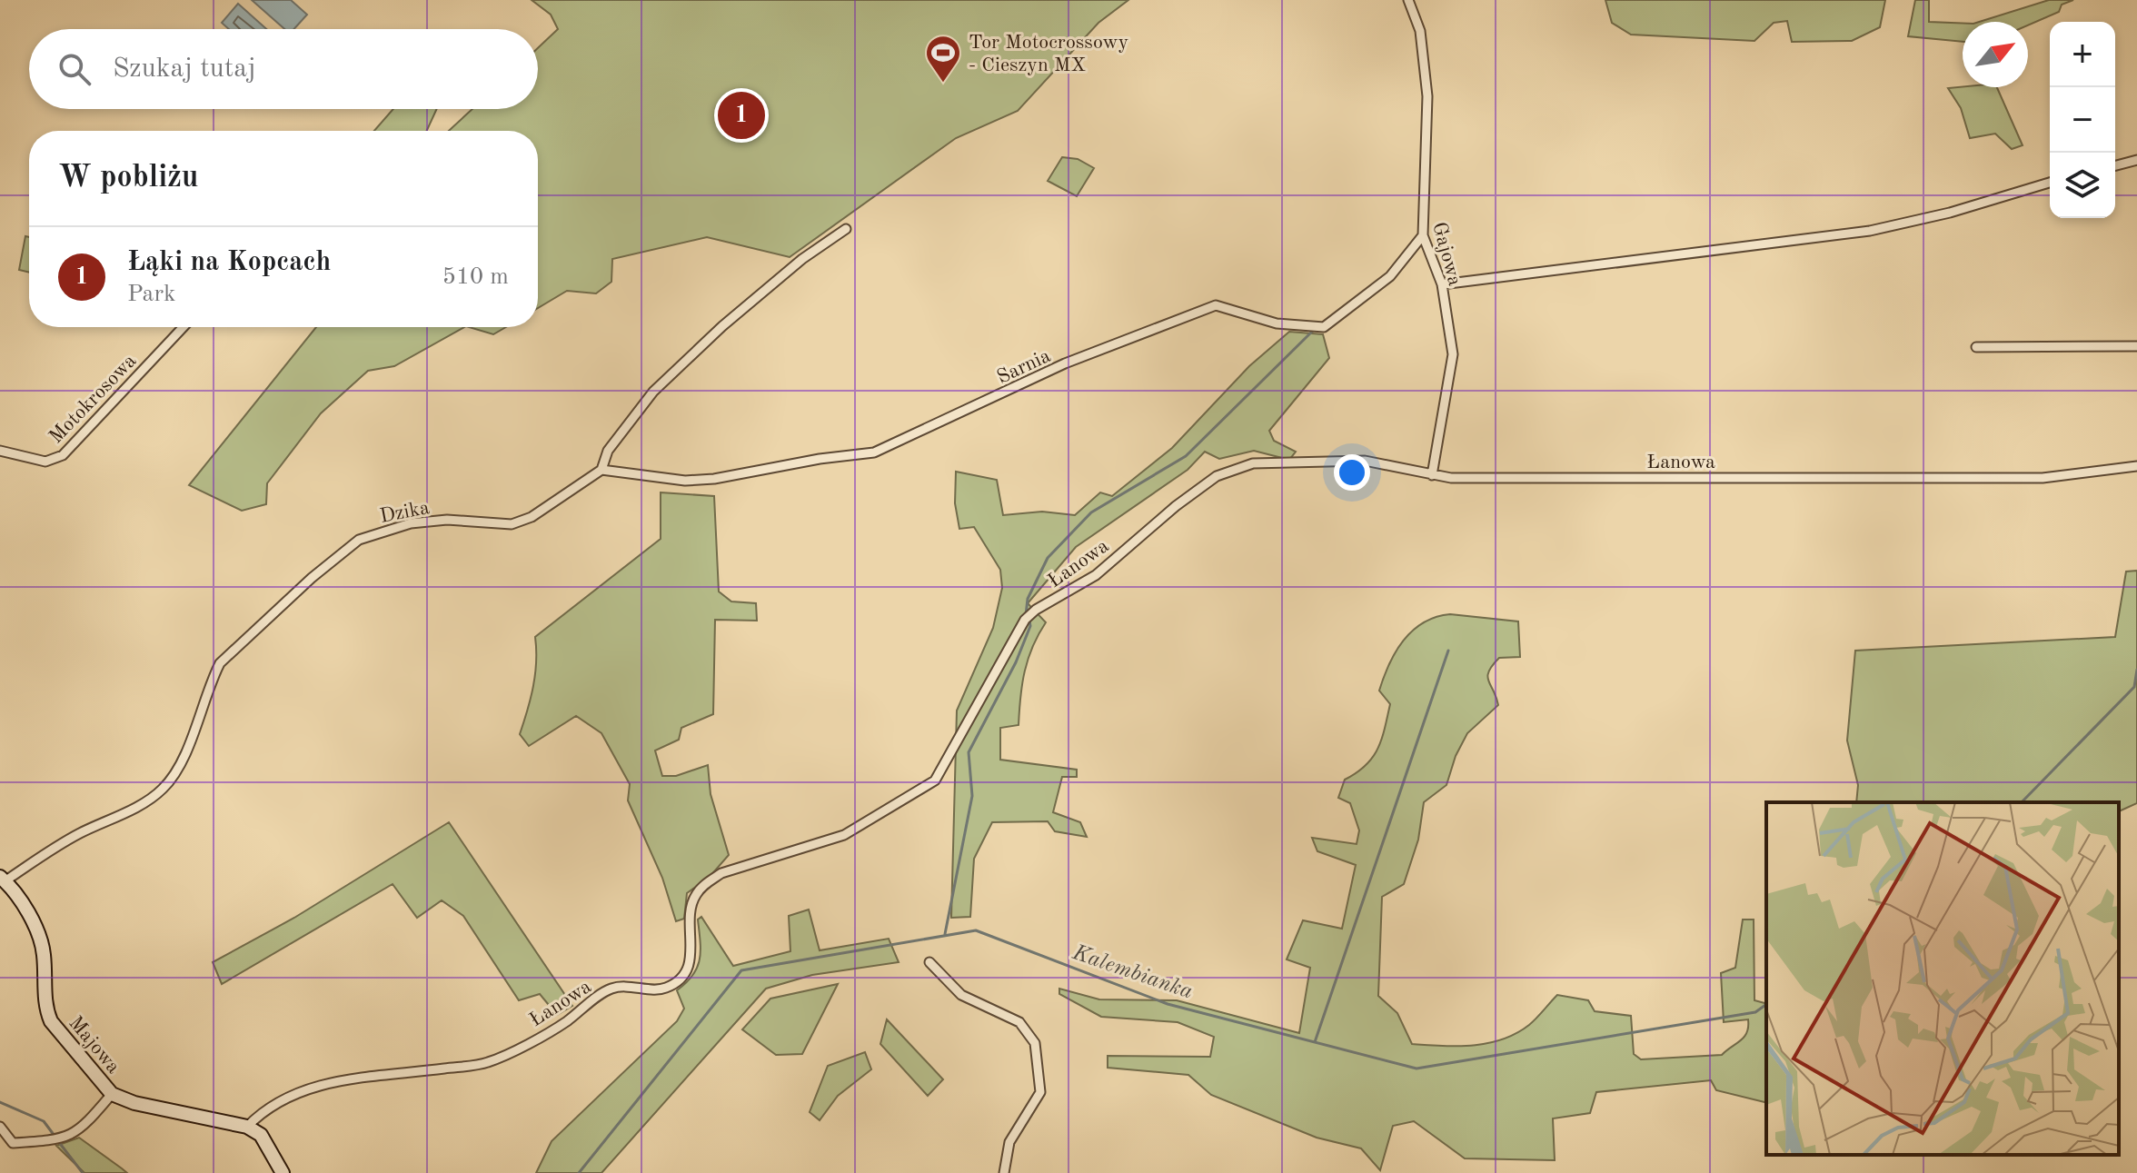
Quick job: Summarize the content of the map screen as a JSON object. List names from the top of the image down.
{
  "streets": {
    "street": [
      "Gajowa",
      "Sarnia",
      "Motokrosowa",
      "Łanowa",
      "Dzika",
      "Majowa"
    ]
  },
  "crossings": [
    ["Gajowa", "Sarnia"],
    ["Gajowa", "Łanowa"],
    ["Sarnia", "Dzika"],
    ["Łanowa", "Majowa"],
    ["Dzika", "Majowa"]
  ],
  "water": ["Kalembianka"],
  "places": {
    "sports": ["Tor Motocrossowy - Cieszyn MX"]
  },
  "north": "top right",
  "page": {
    "map_buttons": ["+", "−"],
    "search": "Szukaj tutaj",
    "pins": "1",
    "heading": "W pobliżu",
    "list": [
      {
        "mark": "1",
        "name": "Łąki na Kopcach",
        "note": "Park",
        "value": "510 m"
      }
    ]
  }
}
